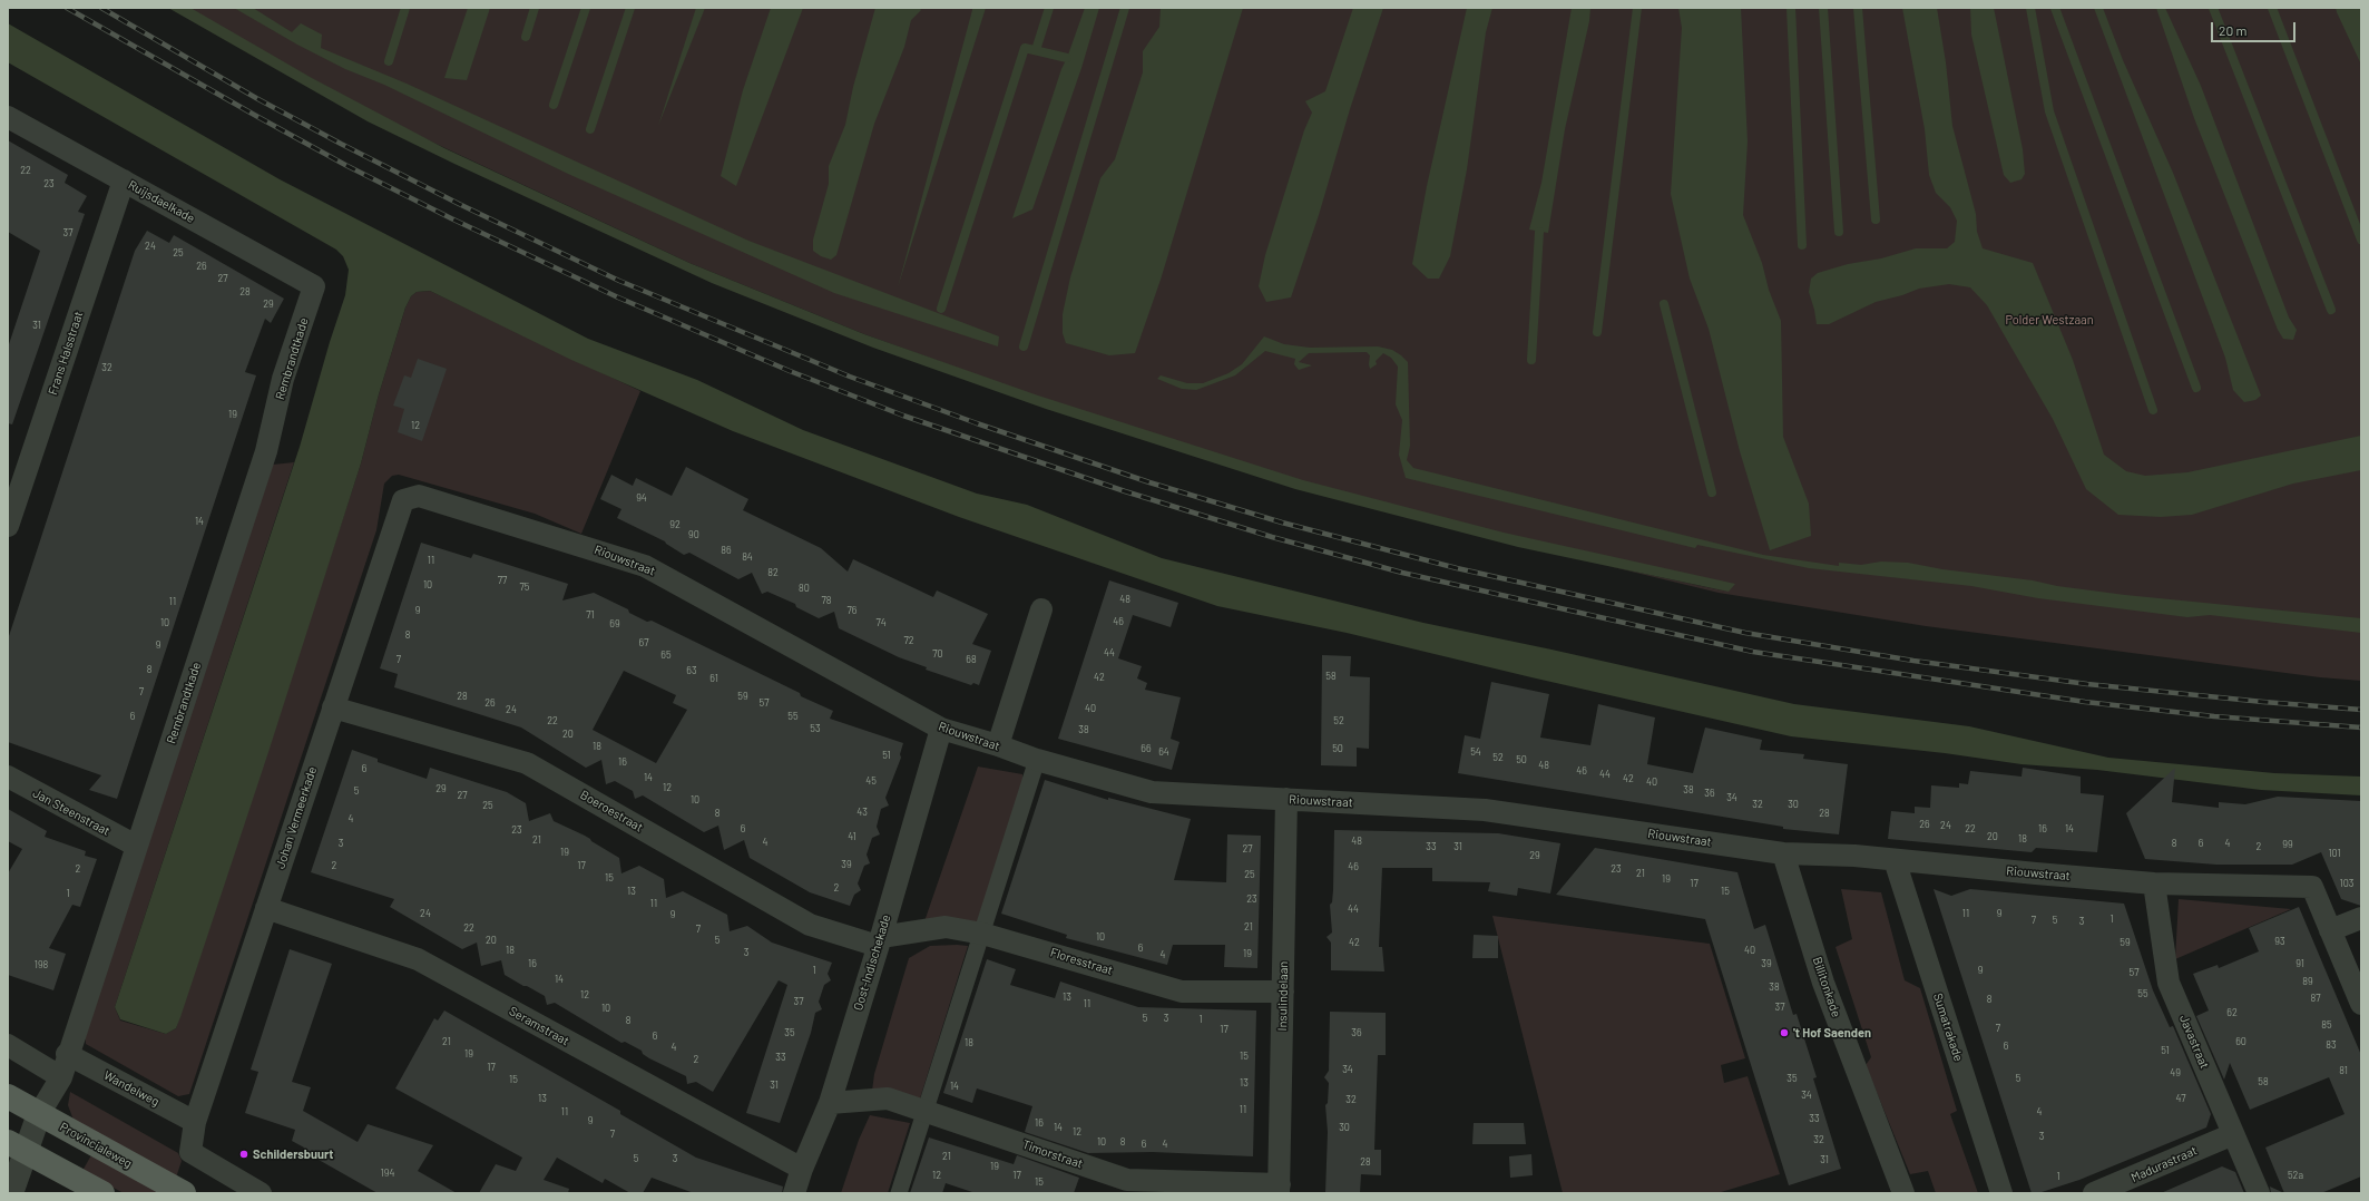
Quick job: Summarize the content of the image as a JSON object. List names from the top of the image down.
{
  "streets": {
    "main road": ["Provincialeweg"],
    "street": [
      "Ruijsdaelkade",
      "Frans Halsstraat",
      "Rembrandtkade",
      "Riouwstraat",
      "Boeroestraat",
      "Jan Steenstraat",
      "Johan Vermeerkade",
      "Floresstraat",
      "Oost-Indischekade",
      "Billitonkade",
      "Insulindelaan",
      "Seramstraat",
      "Sumatrakade",
      "Javastraat",
      "Wandelweg",
      "Timorstraat",
      "Madurastraat"
    ]
  },
  "crossings": [
    ["Ruijsdaelkade", "Frans Halsstraat"],
    ["Ruijsdaelkade", "Rembrandtkade"],
    ["Rembrandtkade", "Jan Steenstraat"],
    ["Rembrandtkade", "Wandelweg"],
    ["Rembrandtkade", "Provincialeweg"],
    ["Riouwstraat", "Johan Vermeerkade"],
    ["Riouwstraat", "Oost-Indischekade"],
    ["Riouwstraat", "Billitonkade"],
    ["Riouwstraat", "Insulindelaan"],
    ["Riouwstraat", "Sumatrakade"],
    ["Riouwstraat", "Javastraat"],
    ["Boeroestraat", "Johan Vermeerkade"],
    ["Boeroestraat", "Floresstraat"],
    ["Boeroestraat", "Oost-Indischekade"],
    ["Johan Vermeerkade", "Seramstraat"],
    ["Johan Vermeerkade", "Wandelweg"],
    ["Floresstraat", "Oost-Indischekade"],
    ["Floresstraat", "Insulindelaan"],
    ["Oost-Indischekade", "Seramstraat"],
    ["Oost-Indischekade", "Timorstraat"],
    ["Insulindelaan", "Timorstraat"],
    ["Javastraat", "Madurastraat"]
  ],
  "parks": ["Polder Westzaan"],
  "places": ["'t Hof Saenden", "Schildersbuurt"],
  "house_numbers": [
    "22",
    "23",
    "37",
    "24",
    "25",
    "26",
    "27",
    "28",
    "29",
    "31",
    "32",
    "19",
    "12",
    "94",
    "14",
    "92",
    "90",
    "86",
    "84",
    "11",
    "82",
    "77",
    "10",
    "75",
    "80",
    "48",
    "78",
    "11",
    "9",
    "76",
    "71",
    "46",
    "10",
    "74",
    "69",
    "8",
    "72",
    "67",
    "9",
    "44",
    "70",
    "65",
    "7",
    "68",
    "8",
    "63",
    "58",
    "42",
    "61",
    "7",
    "28",
    "59",
    "26",
    "57",
    "40",
    "24",
    "6",
    "55",
    "22",
    "52",
    "53",
    "38",
    "20",
    "18",
    "66",
    "50",
    "64",
    "54",
    "51",
    "52",
    "50",
    "16",
    "48",
    "6",
    "46",
    "44",
    "14",
    "42",
    "45",
    "40",
    "12",
    "29",
    "38",
    "5",
    "36",
    "27",
    "34",
    "10",
    "32",
    "30",
    "25",
    "43",
    "8",
    "28",
    "4",
    "26",
    "24",
    "6",
    "22",
    "16",
    "14",
    "23",
    "41",
    "20",
    "18",
    "21",
    "48",
    "4",
    "3",
    "8",
    "6",
    "4",
    "99",
    "33",
    "31",
    "2",
    "27",
    "19",
    "101",
    "29",
    "39",
    "2",
    "17",
    "46",
    "2",
    "23",
    "21",
    "25",
    "15",
    "19",
    "17",
    "103",
    "2",
    "13",
    "15",
    "1",
    "23",
    "11",
    "44",
    "24",
    "11",
    "9",
    "9",
    "1",
    "7",
    "5",
    "3",
    "21",
    "22",
    "7",
    "10",
    "20",
    "5",
    "93",
    "42",
    "59",
    "6",
    "18",
    "40",
    "3",
    "19",
    "4",
    "16",
    "39",
    "91",
    "198",
    "1",
    "9",
    "57",
    "14",
    "89",
    "38",
    "55",
    "12",
    "13",
    "87",
    "8",
    "37",
    "11",
    "37",
    "10",
    "62",
    "5",
    "3",
    "1",
    "8",
    "85",
    "7",
    "17",
    "35",
    "36",
    "6",
    "21",
    "60",
    "18",
    "83",
    "6",
    "4",
    "51",
    "19",
    "15",
    "33",
    "2",
    "17",
    "34",
    "81",
    "49",
    "35",
    "5",
    "15",
    "58",
    "13",
    "31",
    "14",
    "34",
    "13",
    "47",
    "32",
    "11",
    "11",
    "4",
    "33",
    "9",
    "16",
    "14",
    "30",
    "12",
    "7",
    "3",
    "32",
    "10",
    "8",
    "6",
    "4",
    "21",
    "5",
    "3",
    "31",
    "28",
    "19",
    "194",
    "12",
    "17",
    "52a",
    "1",
    "15"
  ],
  "scale_bar": "20 m"
}
